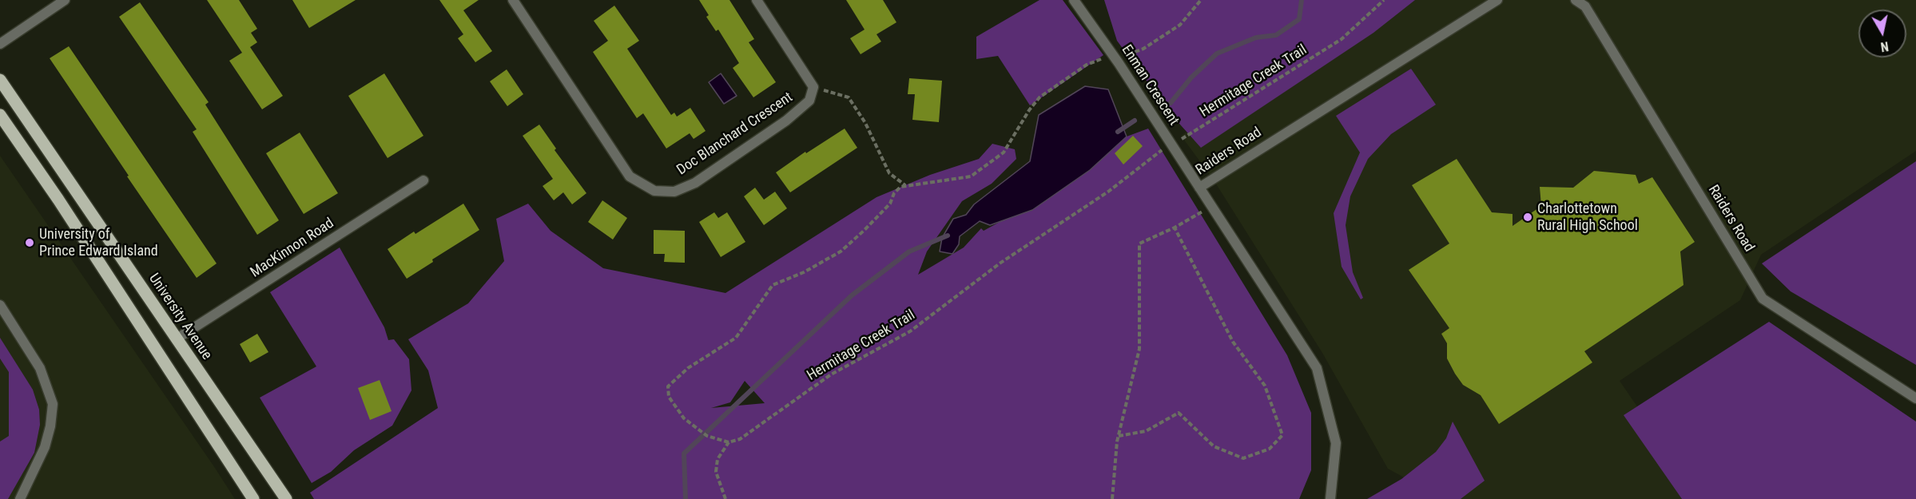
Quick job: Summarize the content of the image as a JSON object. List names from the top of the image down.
{
  "streets": {
    "main road": ["University Avenue"],
    "street": [
      "Enman Crescent",
      "Doc Blanchard Crescent",
      "Raiders Road",
      "MacKinnon Road"
    ],
    "path": ["Hermitage Creek Trail"]
  },
  "crossings": [
    ["Enman Crescent", "Raiders Road"],
    ["MacKinnon Road", "University Avenue"]
  ],
  "places": ["Charlottetown Rural High School", "University of Prince Edward Island"],
  "north": "bottom"
}
